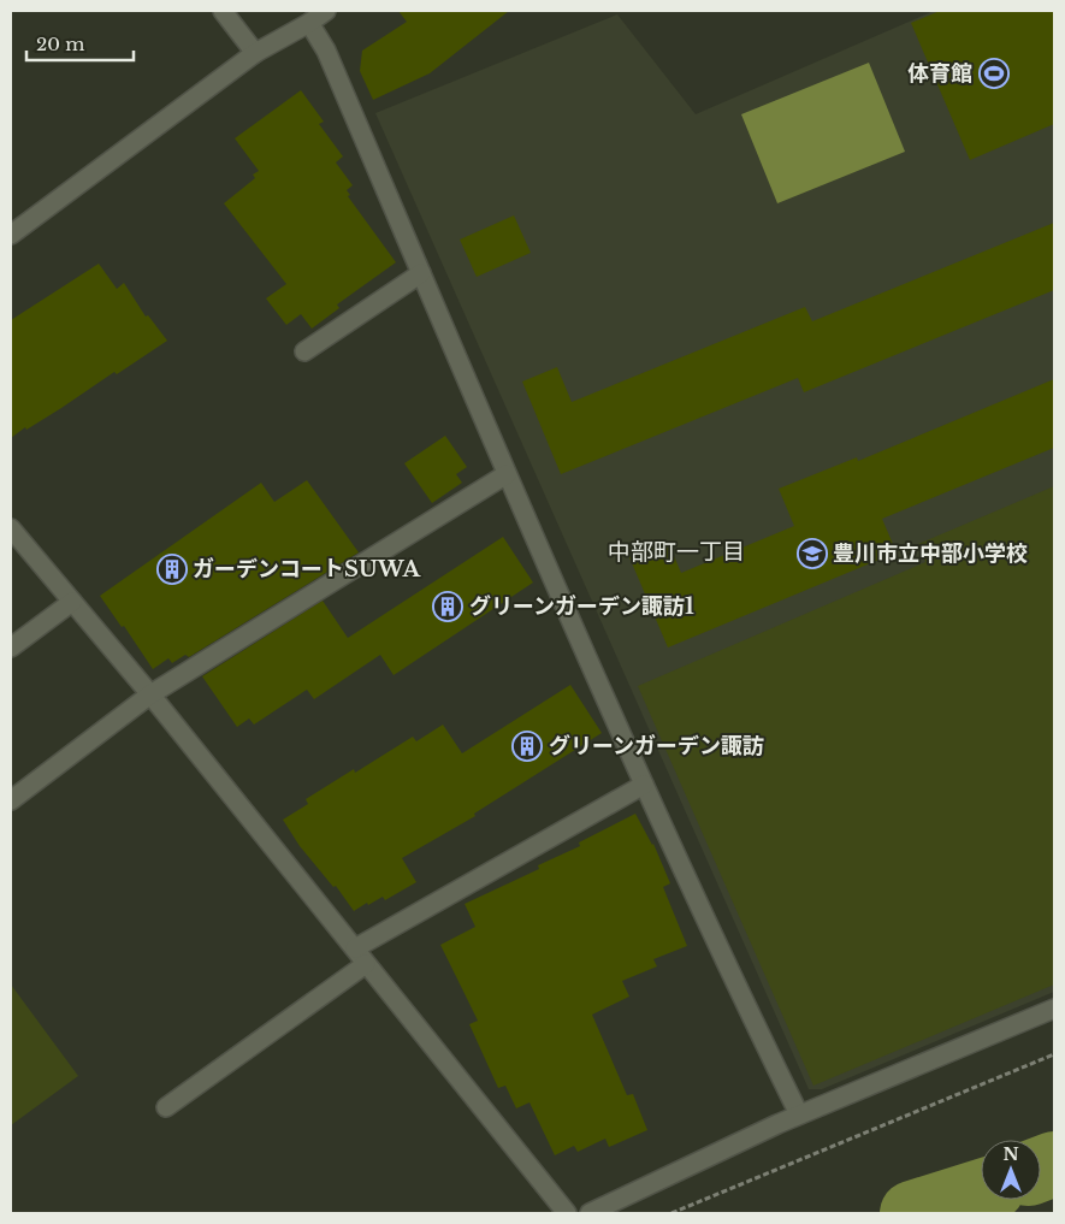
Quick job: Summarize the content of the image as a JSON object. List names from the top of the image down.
{
  "districts": ["中部町一丁目"],
  "places": {
    "sports": ["体育館"],
    "school or university": ["豊川市立中部小学校"],
    "building": ["ガーデンコートSUWA", "グリーンガーデン諏訪1", "グリーンガーデン諏訪"]
  },
  "scale_bar": "20 m",
  "north": "top"
}
